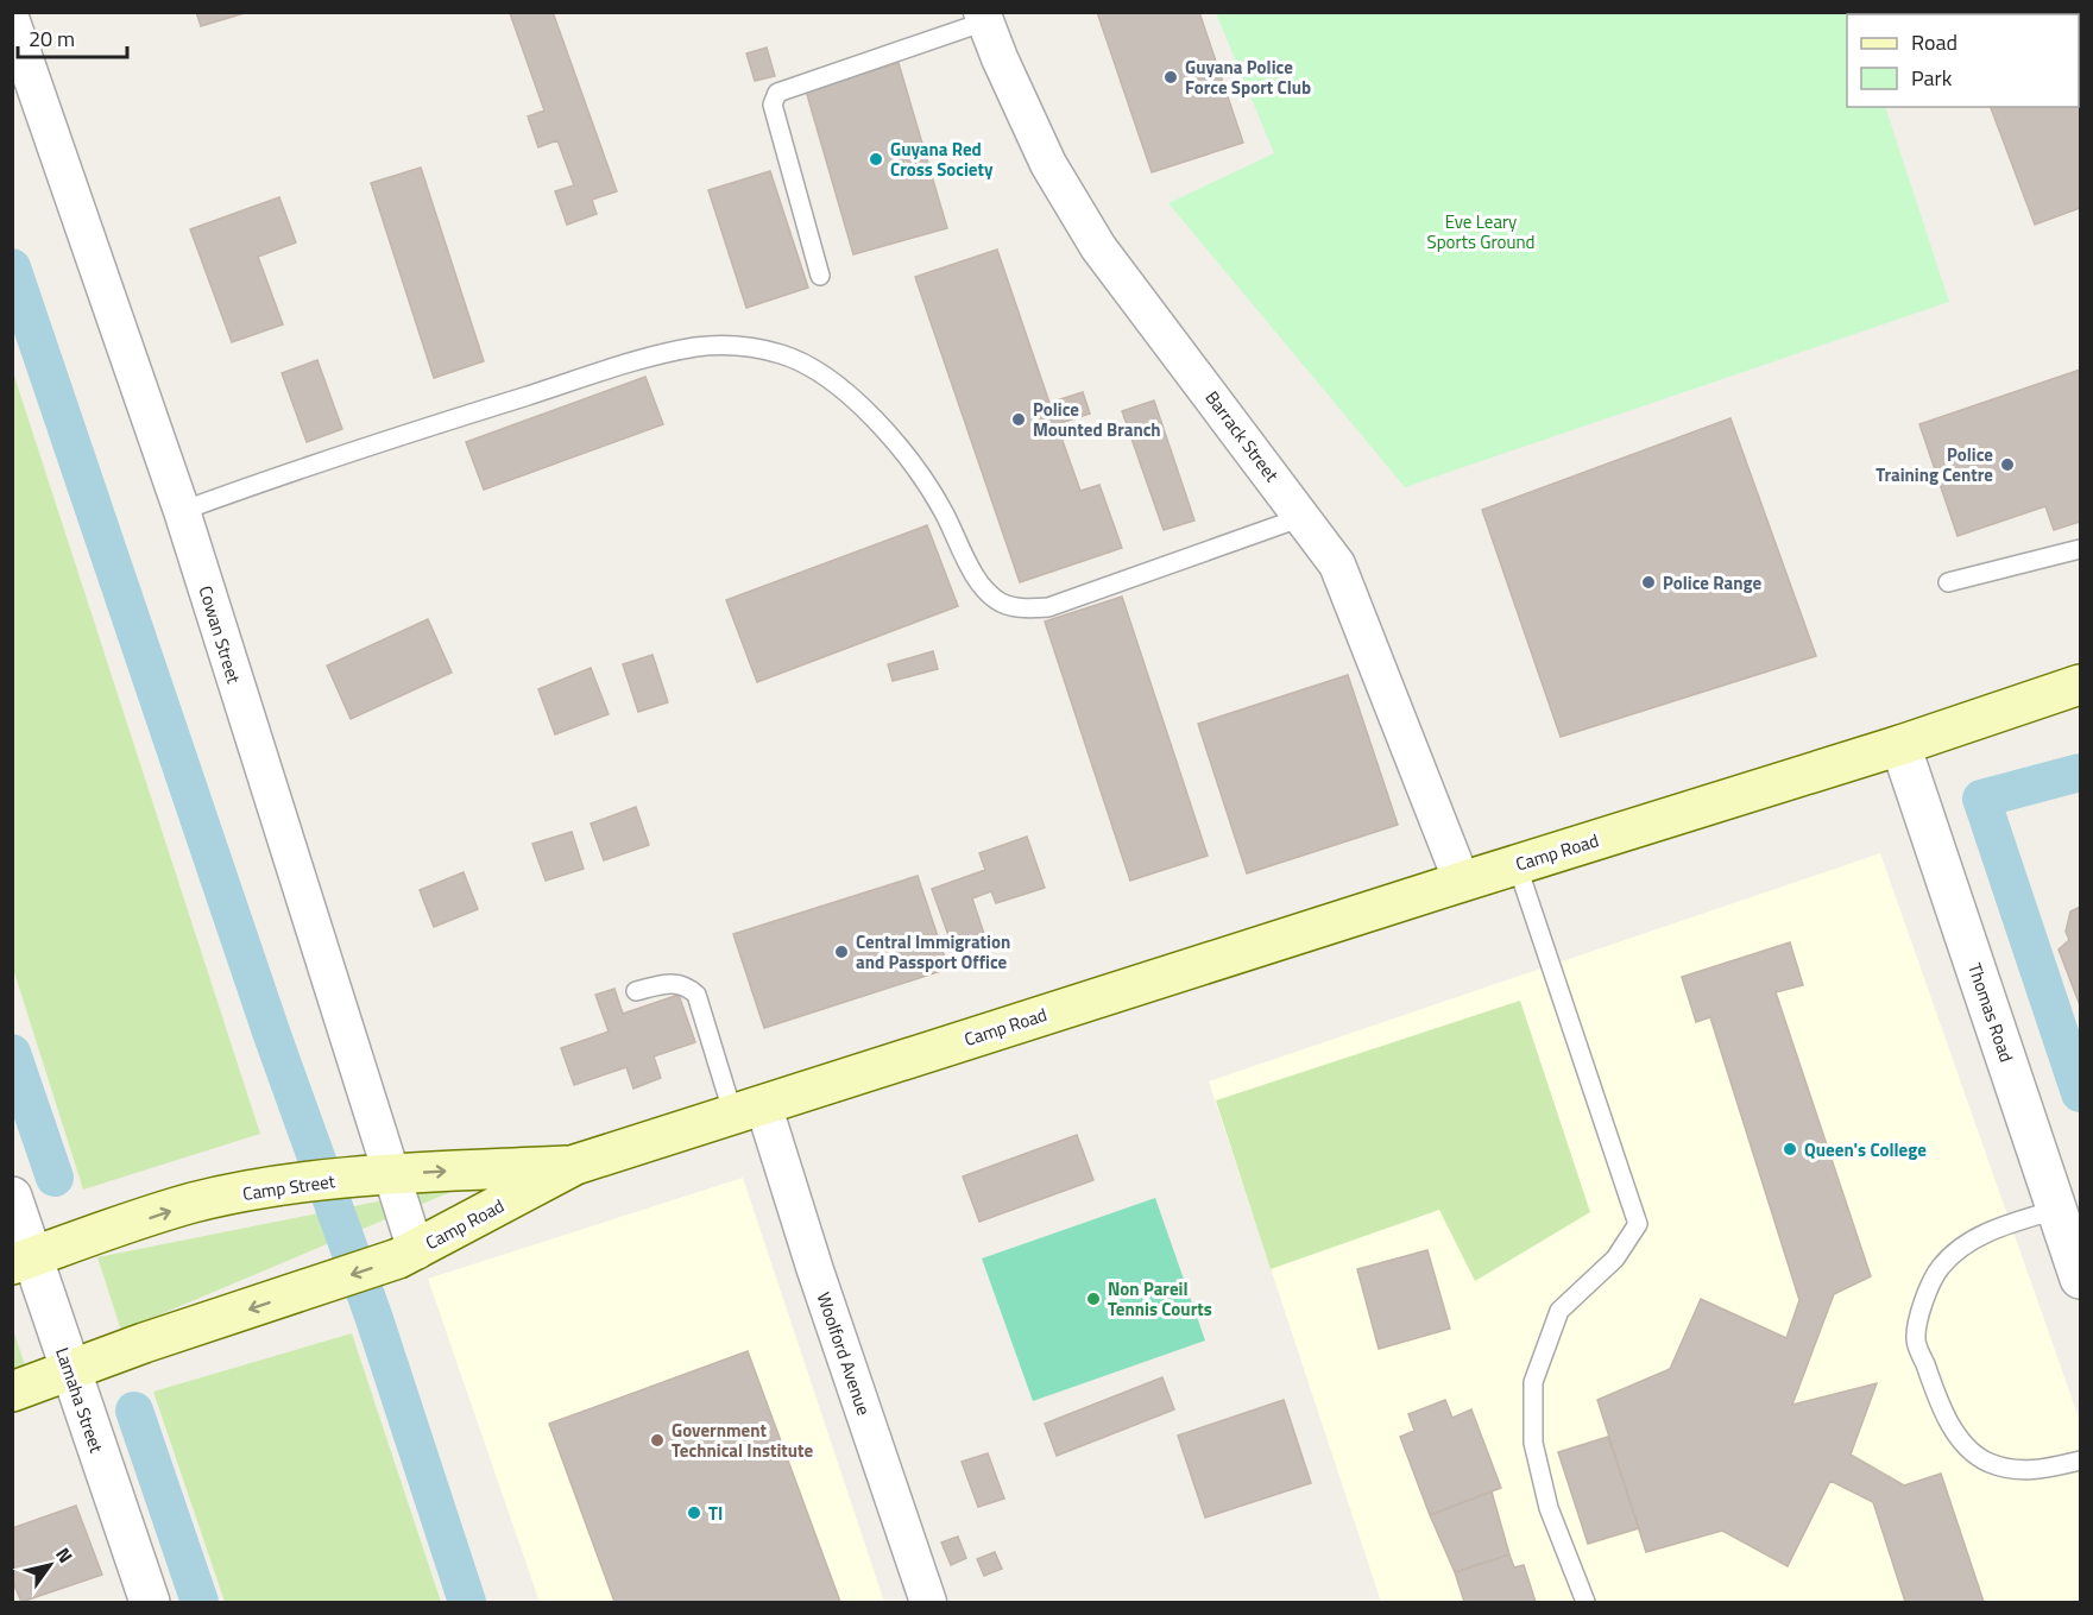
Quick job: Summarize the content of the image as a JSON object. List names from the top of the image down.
{
  "streets": {
    "main road": ["Camp Road", "Camp Street"],
    "street": [
      "Barrack Street",
      "Cowan Street",
      "Thomas Road",
      "Woolford Avenue",
      "Lamaha Street"
    ]
  },
  "crossings": [
    ["Barrack Street", "Camp Road"],
    ["Cowan Street", "Camp Road"],
    ["Cowan Street", "Camp Street"],
    ["Camp Road", "Thomas Road"],
    ["Camp Road", "Camp Street"],
    ["Camp Road", "Woolford Avenue"],
    ["Camp Road", "Lamaha Street"],
    ["Camp Street", "Lamaha Street"]
  ],
  "one_way": ["Camp Street"],
  "parks": ["Eve Leary Sports Ground"],
  "places": [
    "Guyana Police Force Sport Club",
    "Guyana Red Cross Society",
    "Police Mounted Branch",
    "Police Training Centre",
    "Police Range",
    "Central Immigration and Passport Office",
    "Queen's College",
    "Non Pareil Tennis Courts",
    "Government Technical Institute",
    "TI"
  ],
  "legend": ["Road", "Park"],
  "scale_bar": "20 m",
  "north": "top right"
}
